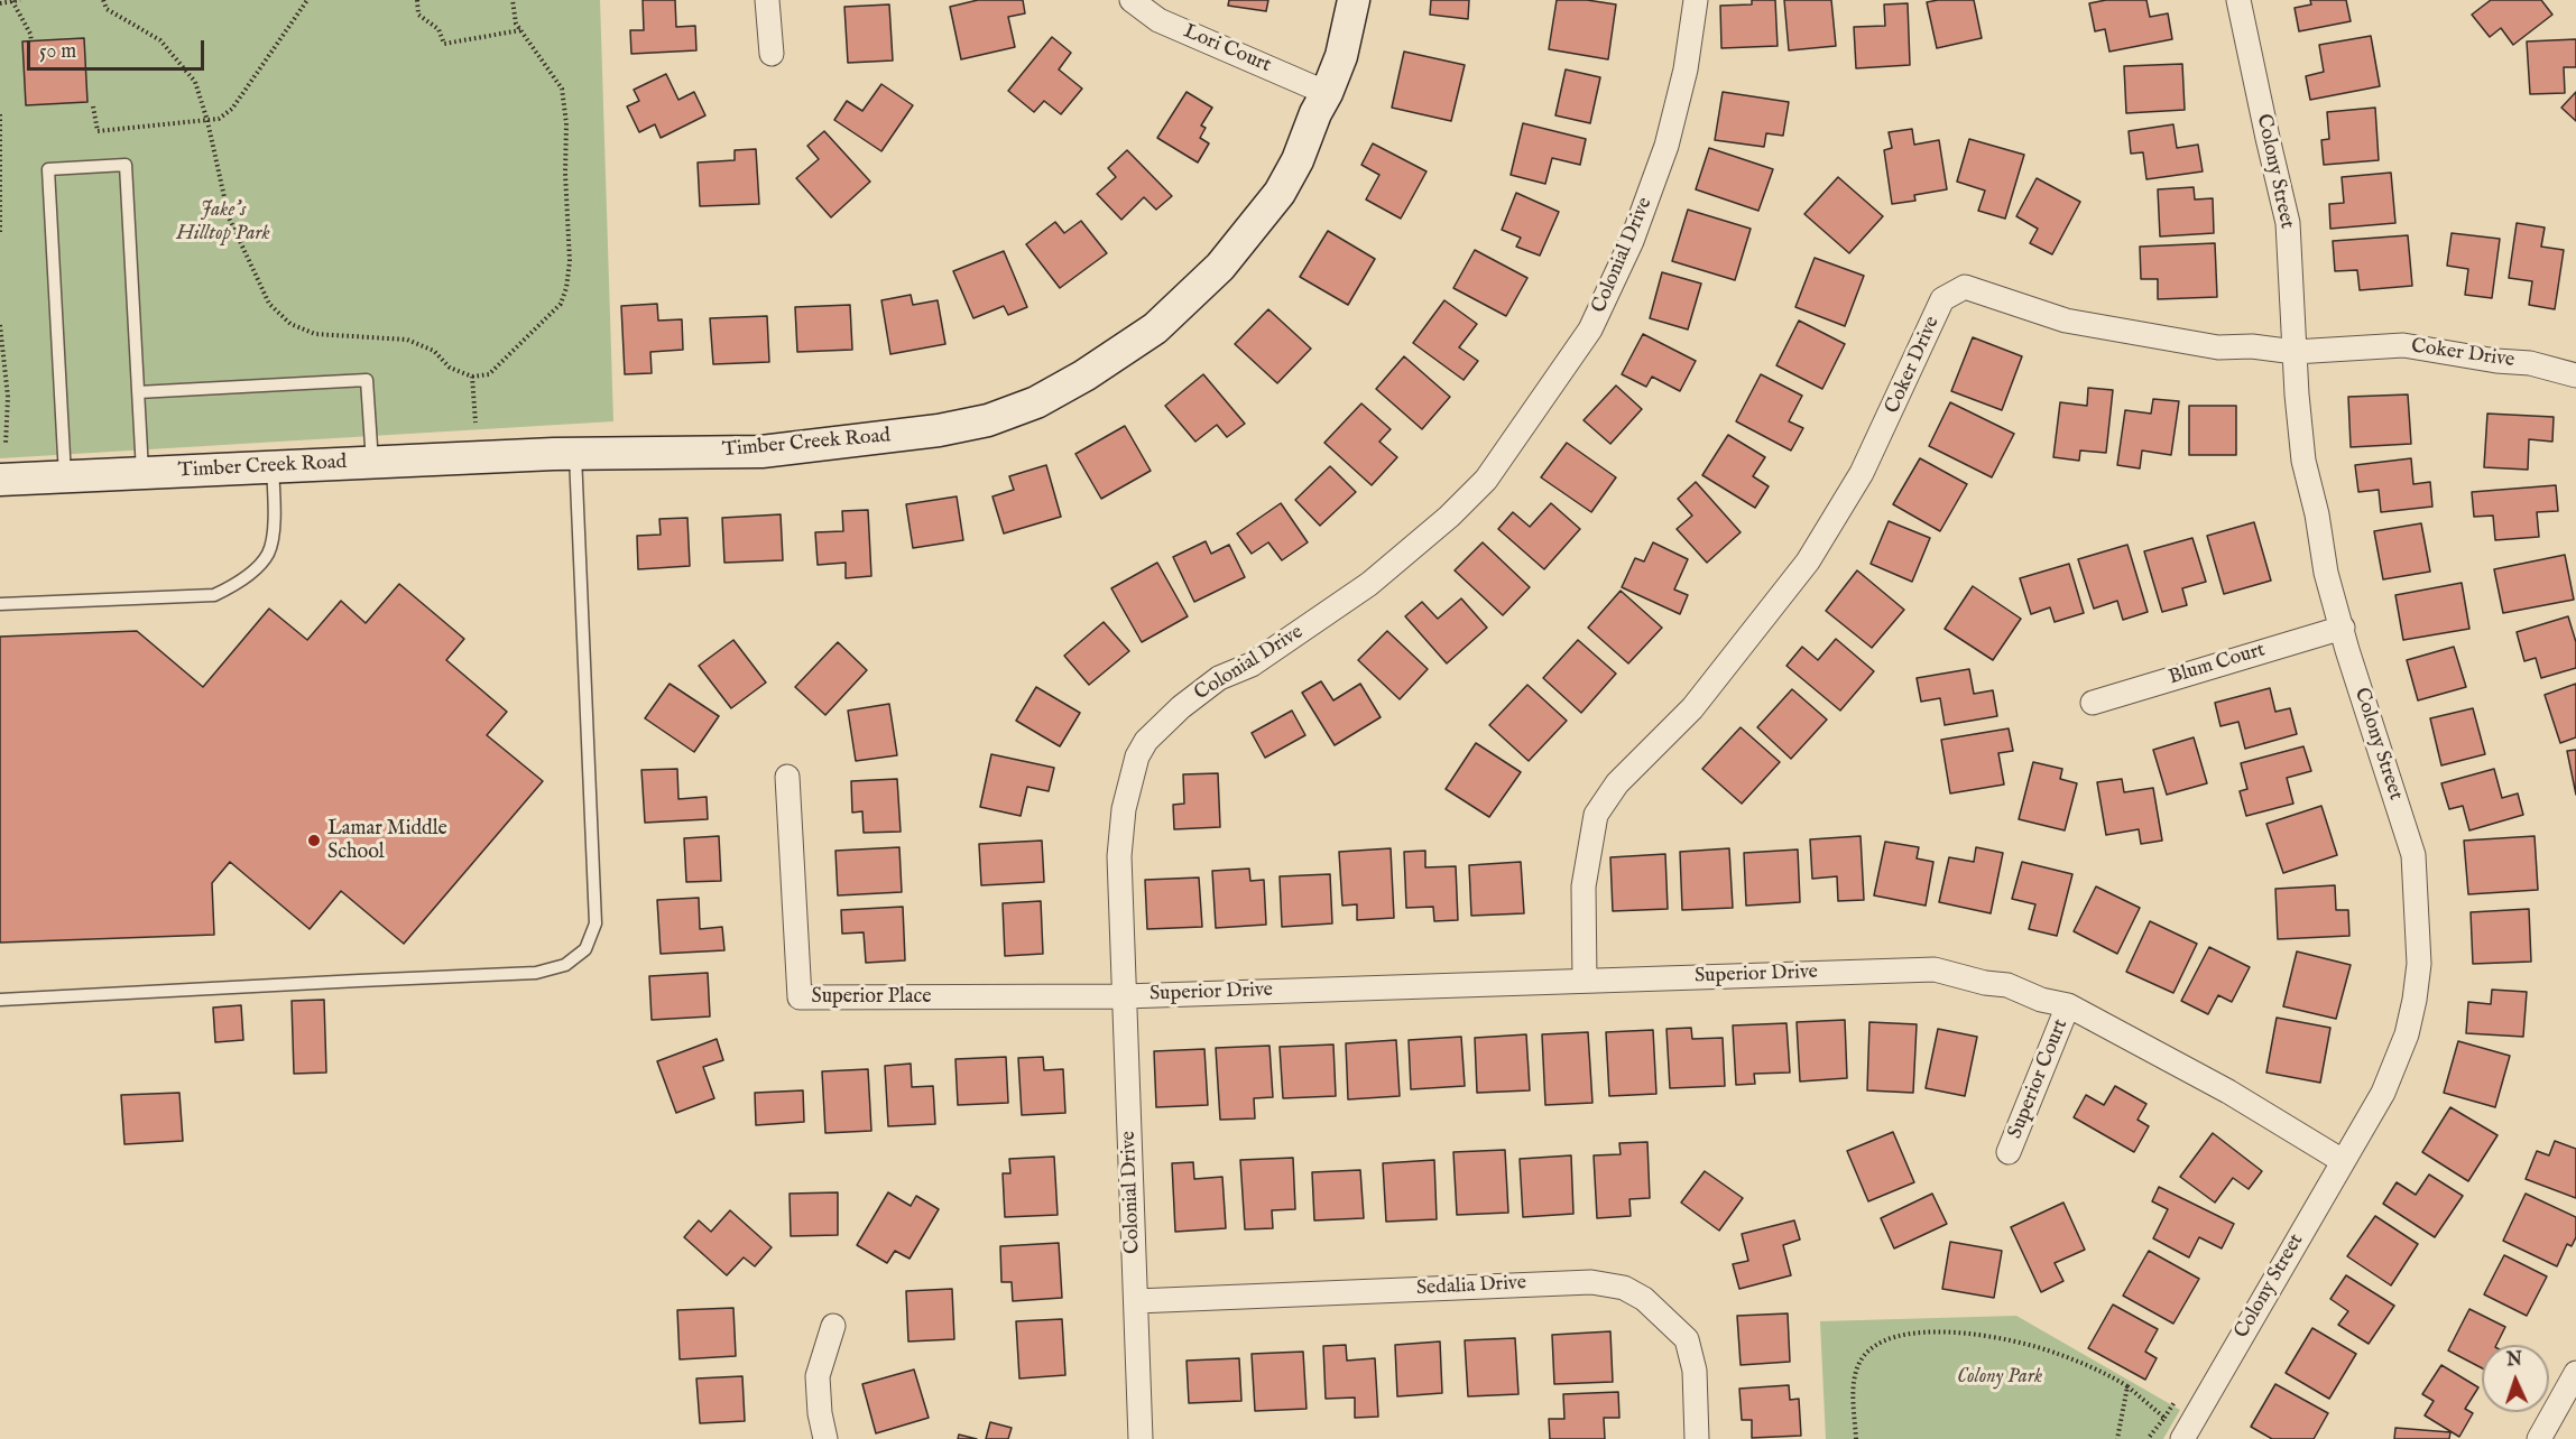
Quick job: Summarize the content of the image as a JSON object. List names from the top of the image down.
{
  "streets": {
    "street": [
      "Lori Court",
      "Colony Street",
      "Colonial Drive",
      "Coker Drive",
      "Timber Creek Road",
      "Blum Court",
      "Superior Drive",
      "Superior Place",
      "Superior Court",
      "Sedalia Drive"
    ]
  },
  "crossings": [
    ["Lori Court", "Timber Creek Road"],
    ["Colony Street", "Coker Drive"],
    ["Colony Street", "Blum Court"],
    ["Colony Street", "Superior Drive"],
    ["Colonial Drive", "Superior Drive"],
    ["Colonial Drive", "Superior Place"],
    ["Colonial Drive", "Sedalia Drive"],
    ["Coker Drive", "Superior Drive"],
    ["Superior Drive", "Superior Place"],
    ["Superior Drive", "Superior Court"]
  ],
  "parks": ["Jake's Hilltop Park", "Colony Park"],
  "places": ["Lamar Middle School"],
  "scale_bar": "50 m",
  "north": "top"
}
